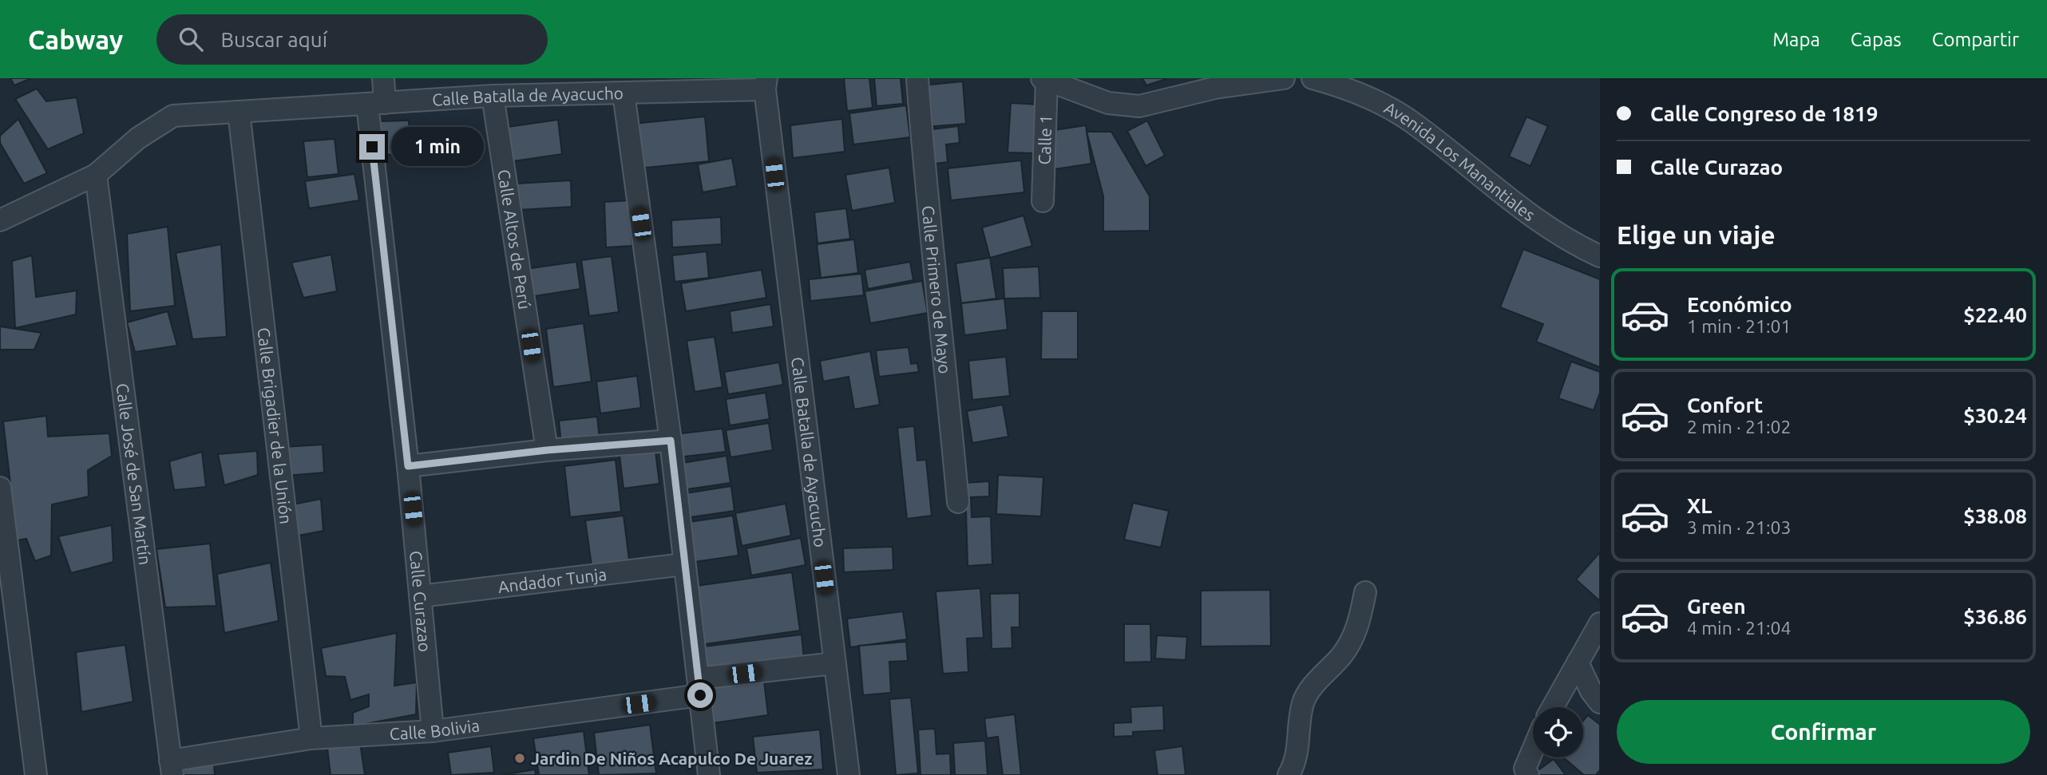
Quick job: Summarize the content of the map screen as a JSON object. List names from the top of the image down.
{
  "streets": {
    "street": [
      "Calle Batalla de Ayacucho",
      "Calle 1",
      "Avenida Los Manantiales",
      "Calle Altos de Perú",
      "Calle Primero de Mayo",
      "Calle Brigadier de la Unión",
      "Calle José de San Martín",
      "Andador Tunja",
      "Calle Curazao",
      "Calle Bolivia"
    ]
  },
  "crossings": [
    ["Calle Batalla de Ayacucho", "Calle Altos de Perú"],
    ["Calle Batalla de Ayacucho", "Calle Brigadier de la Unión"],
    ["Calle Batalla de Ayacucho", "Calle José de San Martín"],
    ["Calle Batalla de Ayacucho", "Calle Curazao"],
    ["Calle Batalla de Ayacucho", "Calle Bolivia"],
    ["Calle Brigadier de la Unión", "Calle Bolivia"],
    ["Calle José de San Martín", "Calle Bolivia"],
    ["Andador Tunja", "Calle Curazao"],
    ["Calle Curazao", "Calle Bolivia"]
  ],
  "places": ["Jardin De Niños Acapulco De Juarez"],
  "page": {
    "header": "Cabway",
    "search": "Buscar aquí",
    "nav": ["Mapa", "Capas", "Compartir"],
    "banner": ["Calle Congreso de 1819", "Calle Curazao"],
    "bubble": "1 min",
    "heading": "Elige un viaje",
    "list": [
      {
        "name": "Económico",
        "note": "1 min · 21:01",
        "value": "$22.40"
      },
      {
        "name": "Confort",
        "note": "2 min · 21:02",
        "value": "$30.24"
      },
      {
        "name": "XL",
        "note": "3 min · 21:03",
        "value": "$38.08"
      },
      {
        "name": "Green",
        "note": "4 min · 21:04",
        "value": "$36.86"
      }
    ],
    "buttons": "Confirmar"
  }
}
